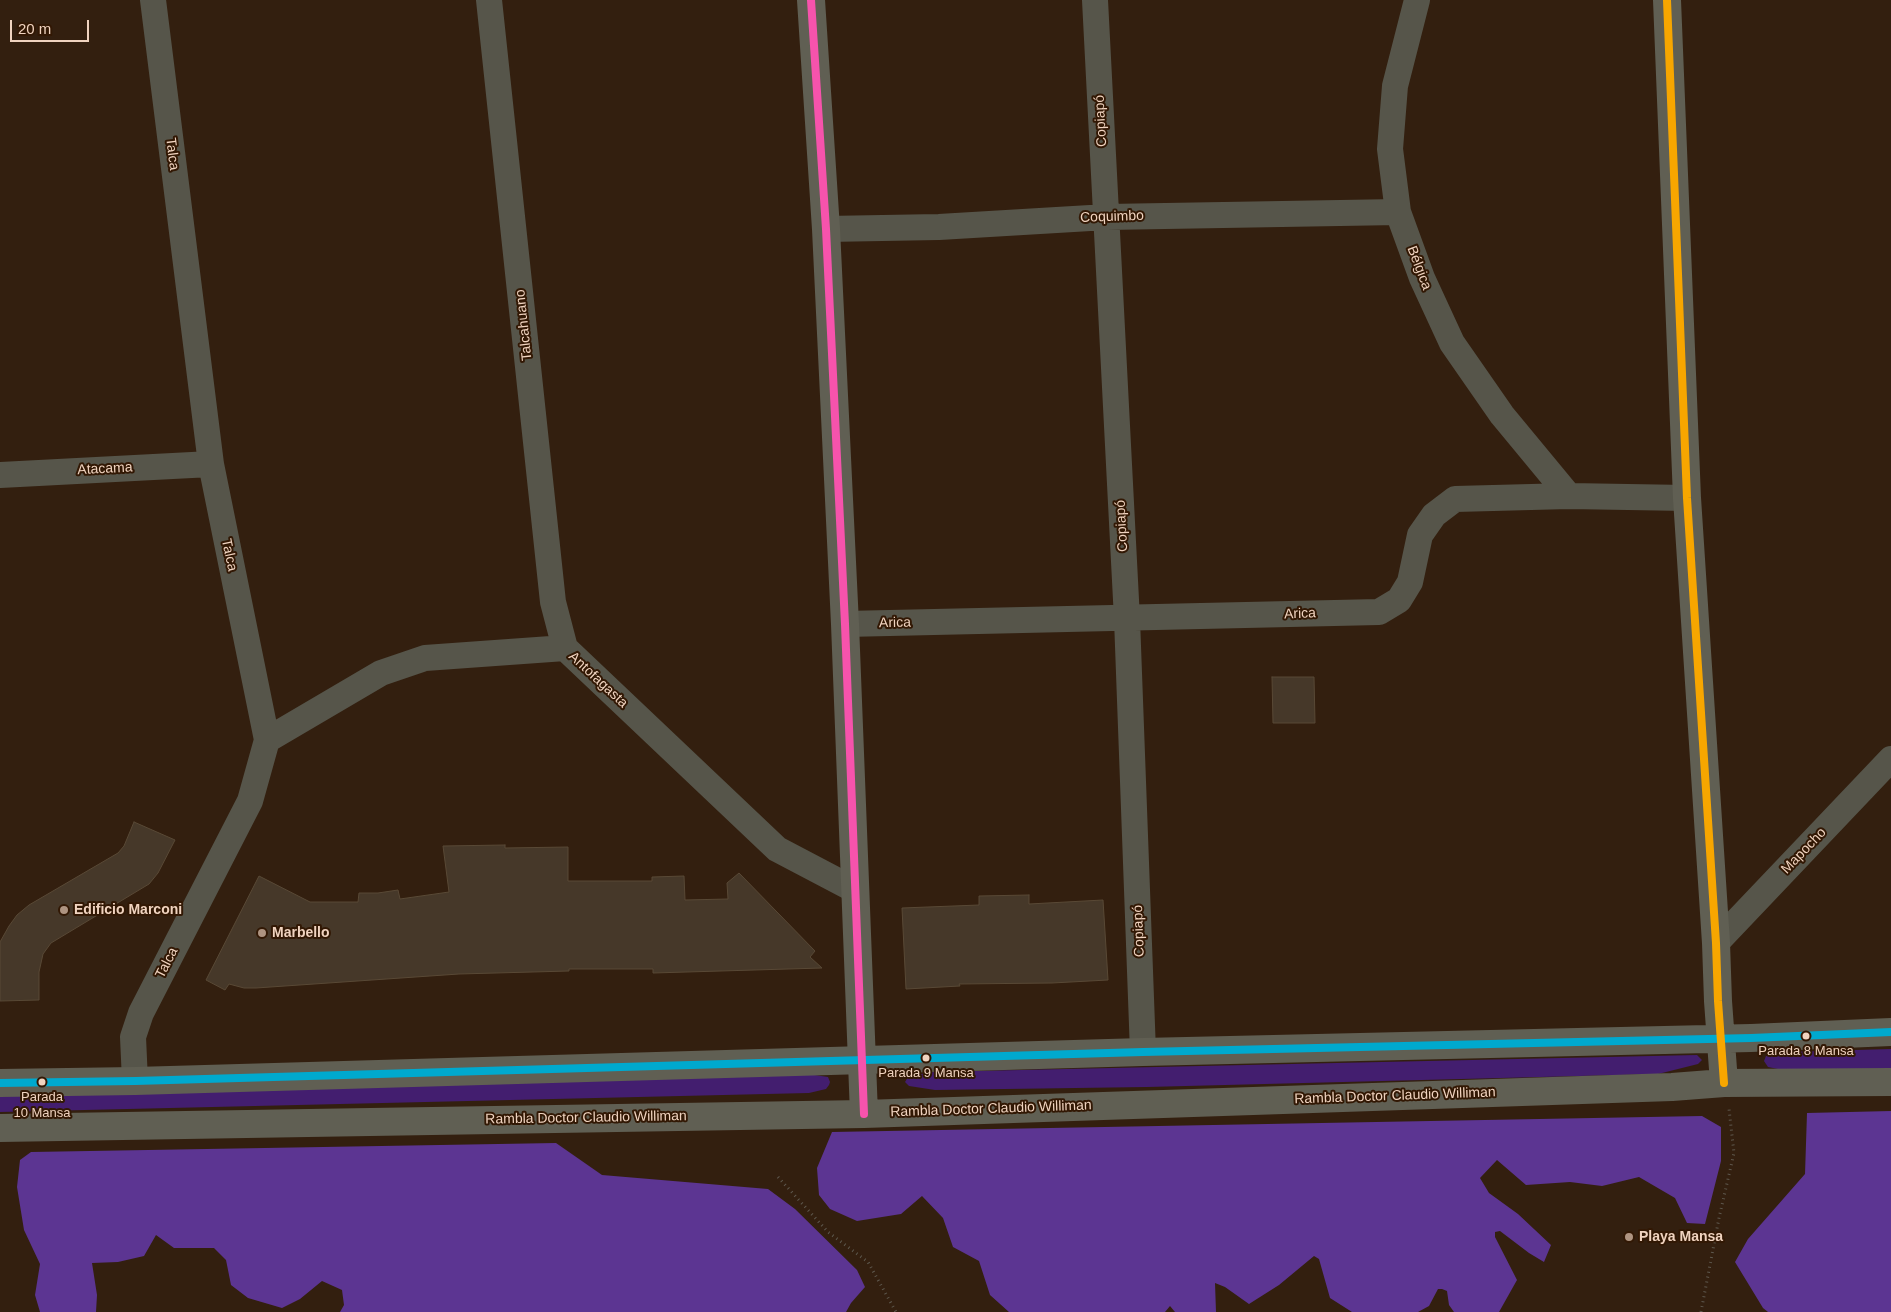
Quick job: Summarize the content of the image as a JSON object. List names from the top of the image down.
{
  "streets": {
    "main road": ["Rambla Doctor Claudio Williman"],
    "street": [
      "Copiapó",
      "Talca",
      "Coquimbo",
      "Bélgica",
      "Talcahuano",
      "Atacama",
      "Arica",
      "Antofagasta",
      "Mapocho"
    ]
  },
  "crossings": [
    ["Copiapó", "Coquimbo"],
    ["Copiapó", "Arica"],
    ["Talca", "Atacama"],
    ["Talca", "Antofagasta"],
    ["Coquimbo", "Bélgica"],
    ["Bélgica", "Arica"],
    ["Talcahuano", "Antofagasta"]
  ],
  "places": [
    "Edificio Marconi",
    "Marbello",
    "Parada 8 Mansa",
    "Parada 9 Mansa",
    "Parada 10 Mansa",
    "Playa Mansa"
  ],
  "scale_bar": "20 m"
}
